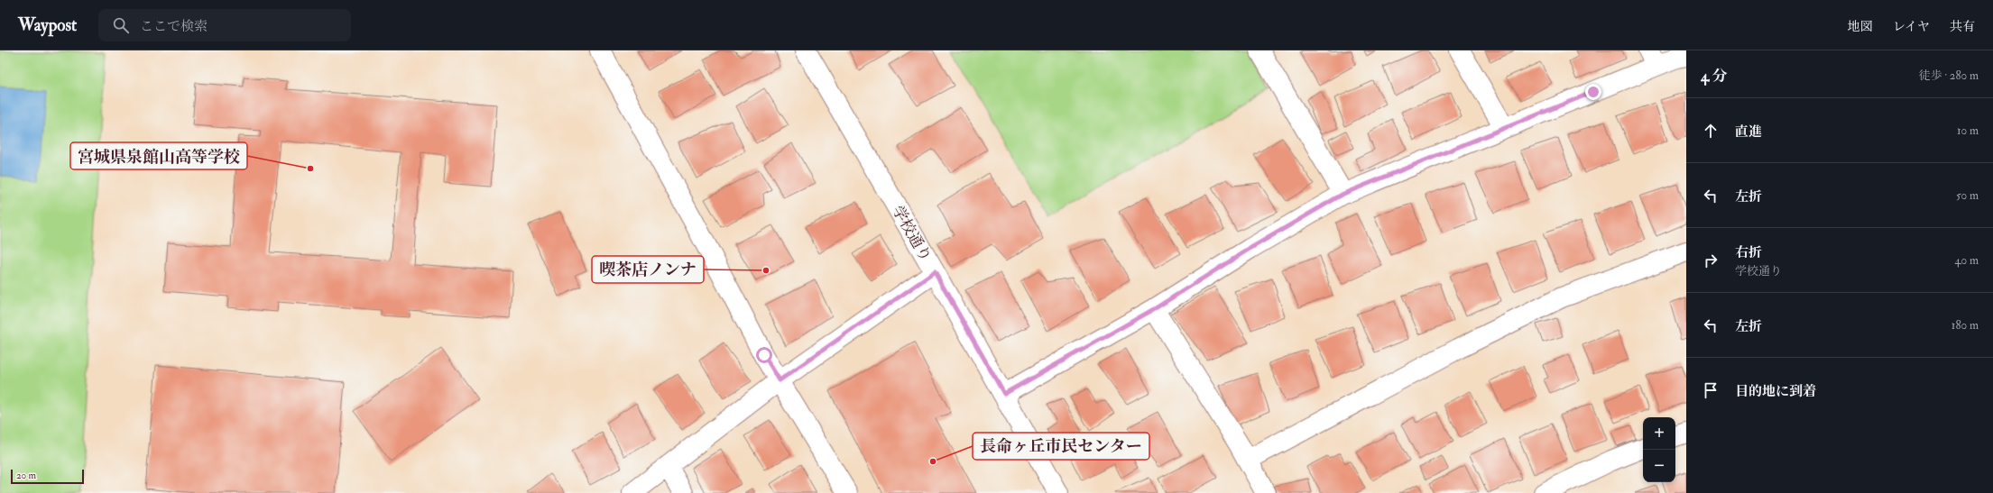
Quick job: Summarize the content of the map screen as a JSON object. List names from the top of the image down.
{
  "streets": {
    "street": ["学校通り"]
  },
  "places": ["宮城県泉館山高等学校", "喫茶店ノンナ", "長命ヶ丘市民センター"],
  "scale_bar": "20 m",
  "page": {
    "header": "Waypost",
    "search": "ここで検索",
    "nav": ["地図", "レイヤ", "共有"],
    "heading": ["4 分", "徒歩 · 280 m"],
    "list": [
      ["直進", "10 m"],
      ["左折", "50 m"],
      ["右折", "学校通り", "40 m"],
      ["左折", "180 m"],
      "目的地に到着"
    ],
    "map_buttons": ["+", "−"],
    "scale": "20 m"
  }
}
